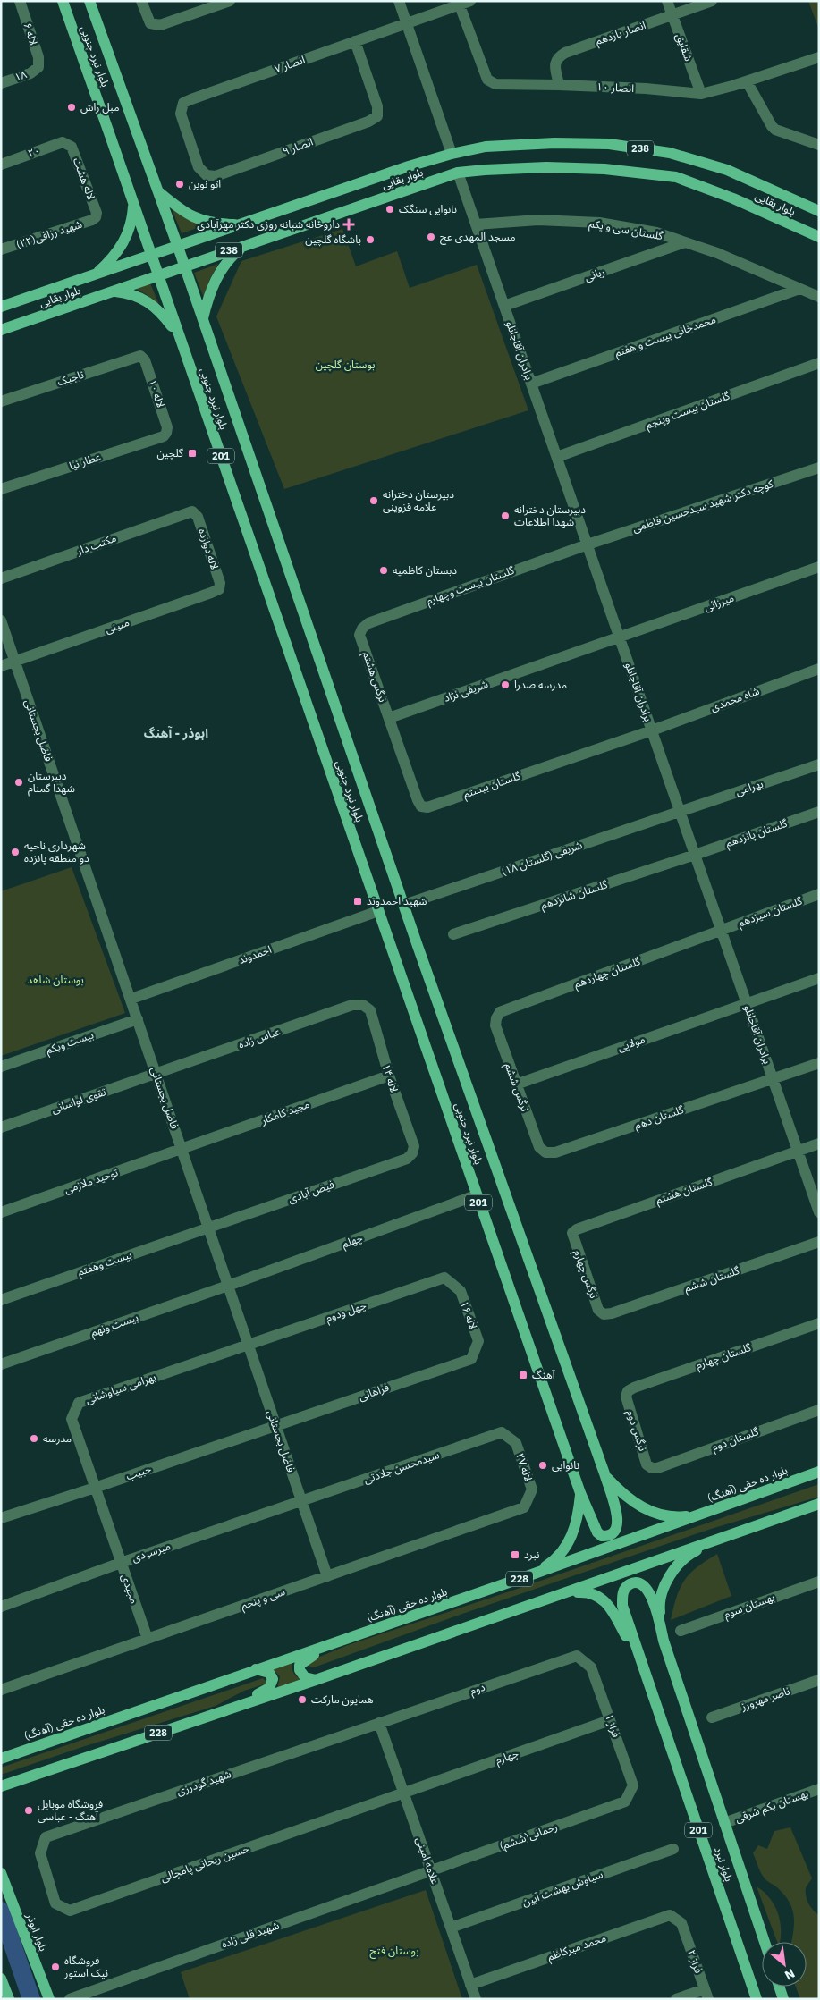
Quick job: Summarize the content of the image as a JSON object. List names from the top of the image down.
{
  "streets": {
    "main road": [
      "بلوار نبرد جنوبی",
      "238",
      "بلوار بقایی",
      "201",
      "بلوار ده حقی (آهنگ)",
      "228",
      "بلوار نبرد",
      "بلوار ابوذر"
    ],
    "street": [
      "انصار یازدهم",
      "لاله ۶",
      "شقایق",
      "انصار ۷",
      "۱۸",
      "انصار ۱۰",
      "انصار ۹",
      "۲۰",
      "لاله هشت",
      "گلستان سی و یکم",
      "شهید رزاقی(۲۲)",
      "ربانی",
      "محمدخانی بیست و هفتم",
      "برادران آقاجانلو",
      "تاجیک",
      "لاله ۱۰",
      "گلستان بیست وپنجم",
      "عطار نیا",
      "کوچه دکتر شهید سیدحسین فاطمی",
      "مکتب دار",
      "لاله دوازده",
      "گلستان بیست وچهارم",
      "میرزائی",
      "مبینی",
      "نرگس هشتم",
      "شریفی نژاد",
      "شاه محمدی",
      "فاضل بجستانی",
      "گلستان بیستم",
      "بهرامی",
      "گلستان پانزدهم",
      "شریفی (گلستان ۱۸)",
      "گلستان شانزدهم",
      "گلستان سیزدهم",
      "احمدوند",
      "گلستان چهاردهم",
      "عباس زاده",
      "بیست ویکم",
      "مولایی",
      "لاله ۱۴",
      "نرگس ششم",
      "تقوی لواسانی",
      "مجید کامکار",
      "گلستان دهم",
      "توحید ملازمی",
      "گلستان هشتم",
      "فیض آبادی",
      "چهلم",
      "بیست وهفتم",
      "نرگس چهارم",
      "گلستان ششم",
      "چهل ودوم",
      "لاله ۱۶",
      "بیست ونهم",
      "گلستان چهارم",
      "بهرامی سیاوشانی",
      "فراهانی",
      "نرگس دوم",
      "گلستان دوم",
      "سیدمحسن جلادتی",
      "لاله ۲۷",
      "حبیب",
      "میرسیدی",
      "مجیدی",
      "سی و پنجم",
      "بهستان سوم",
      "دوم",
      "ناصر مهرورز",
      "فراز ۱",
      "چهارم",
      "شهید گودرزی",
      "بهستان یکم شرقی",
      "رحمانی(ششم)",
      "علامه امینی",
      "حسین ریحانی پامچالی",
      "سیاوش بهشت آیین",
      "شهید قلی زاده",
      "محمد میرکاظم",
      "فراز ۲"
    ]
  },
  "crossings": [
    ["انصار یازدهم", "شقایق"],
    ["انصار یازدهم", "انصار ۱۰"],
    ["لاله ۶", "۱۸"],
    ["شقایق", "انصار ۱۰"],
    ["بلوار نبرد جنوبی", "بلوار بقایی"],
    ["بلوار نبرد جنوبی", "201"],
    ["بلوار نبرد جنوبی", "شریفی (گلستان ۱۸)"],
    ["بلوار نبرد جنوبی", "احمدوند"],
    ["بلوار نبرد جنوبی", "چهلم"],
    ["بلوار نبرد جنوبی", "بلوار ده حقی (آهنگ)"],
    ["انصار ۷", "انصار ۱۰"],
    ["انصار ۷", "انصار ۹"],
    ["۲۰", "لاله هشت"],
    ["لاله هشت", "شهید رزاقی(۲۲)"],
    ["بلوار بقایی", "برادران آقاجانلو"],
    ["گلستان سی و یکم", "ربانی"],
    ["گلستان سی و یکم", "محمدخانی بیست و هفتم"],
    ["گلستان سی و یکم", "برادران آقاجانلو"],
    ["ربانی", "برادران آقاجانلو"],
    ["محمدخانی بیست و هفتم", "برادران آقاجانلو"],
    ["برادران آقاجانلو", "گلستان بیست وپنجم"],
    ["برادران آقاجانلو", "کوچه دکتر شهید سیدحسین فاطمی"],
    ["برادران آقاجانلو", "گلستان بیست وچهارم"],
    ["برادران آقاجانلو", "میرزائی"],
    ["برادران آقاجانلو", "شریفی نژاد"],
    ["برادران آقاجانلو", "شاه محمدی"],
    ["برادران آقاجانلو", "گلستان بیستم"],
    ["برادران آقاجانلو", "بهرامی"],
    ["برادران آقاجانلو", "گلستان پانزدهم"],
    ["برادران آقاجانلو", "شریفی (گلستان ۱۸)"],
    ["برادران آقاجانلو", "گلستان شانزدهم"],
    ["برادران آقاجانلو", "گلستان سیزدهم"],
    ["برادران آقاجانلو", "گلستان چهاردهم"],
    ["برادران آقاجانلو", "مولایی"],
    ["برادران آقاجانلو", "گلستان دهم"],
    ["برادران آقاجانلو", "گلستان هشتم"],
    ["تاجیک", "لاله ۱۰"],
    ["لاله ۱۰", "عطار نیا"],
    ["201", "بلوار نبرد"],
    ["کوچه دکتر شهید سیدحسین فاطمی", "گلستان بیست وچهارم"],
    ["مکتب دار", "لاله دوازده"],
    ["لاله دوازده", "مبینی"],
    ["گلستان بیست وچهارم", "نرگس هشتم"],
    ["میرزائی", "شریفی نژاد"],
    ["مبینی", "فاضل بجستانی"],
    ["نرگس هشتم", "شریفی نژاد"],
    ["نرگس هشتم", "گلستان بیستم"],
    ["شریفی نژاد", "گلستان بیستم"],
    ["شاه محمدی", "گلستان بیستم"],
    ["فاضل بجستانی", "احمدوند"],
    ["فاضل بجستانی", "عباس زاده"],
    ["فاضل بجستانی", "بیست ویکم"],
    ["فاضل بجستانی", "تقوی لواسانی"],
    ["فاضل بجستانی", "مجید کامکار"],
    ["فاضل بجستانی", "توحید ملازمی"],
    ["فاضل بجستانی", "فیض آبادی"],
    ["فاضل بجستانی", "چهلم"],
    ["فاضل بجستانی", "بیست وهفتم"],
    ["فاضل بجستانی", "چهل ودوم"],
    ["فاضل بجستانی", "بیست ونهم"],
    ["فاضل بجستانی", "بهرامی سیاوشانی"],
    ["فاضل بجستانی", "فراهانی"],
    ["فاضل بجستانی", "سیدمحسن جلادتی"],
    ["فاضل بجستانی", "حبیب"],
    ["فاضل بجستانی", "میرسیدی"],
    ["فاضل بجستانی", "سی و پنجم"],
    ["بهرامی", "شریفی (گلستان ۱۸)"],
    ["گلستان پانزدهم", "گلستان شانزدهم"],
    ["گلستان سیزدهم", "گلستان چهاردهم"],
    ["گلستان چهاردهم", "نرگس ششم"],
    ["عباس زاده", "لاله ۱۴"],
    ["عباس زاده", "تقوی لواسانی"],
    ["مولایی", "نرگس ششم"],
    ["لاله ۱۴", "مجید کامکار"],
    ["لاله ۱۴", "فیض آبادی"],
    ["نرگس ششم", "گلستان دهم"],
    ["مجید کامکار", "توحید ملازمی"],
    ["گلستان هشتم", "نرگس چهارم"],
    ["فیض آبادی", "بیست وهفتم"],
    ["چهلم", "بیست ونهم"],
    ["نرگس چهارم", "گلستان ششم"],
    ["چهل ودوم", "لاله ۱۶"],
    ["چهل ودوم", "بهرامی سیاوشانی"],
    ["لاله ۱۶", "فراهانی"],
    ["گلستان چهارم", "نرگس دوم"],
    ["بهرامی سیاوشانی", "حبیب"],
    ["بهرامی سیاوشانی", "مجیدی"],
    ["فراهانی", "حبیب"],
    ["نرگس دوم", "گلستان دوم"],
    ["سیدمحسن جلادتی", "لاله ۲۷"],
    ["سیدمحسن جلادتی", "میرسیدی"],
    ["لاله ۲۷", "سی و پنجم"],
    ["حبیب", "مجیدی"],
    ["میرسیدی", "مجیدی"],
    ["مجیدی", "سی و پنجم"],
    ["دوم", "فراز ۱"],
    ["دوم", "شهید گودرزی"],
    ["دوم", "علامه امینی"],
    ["فراز ۱", "چهارم"],
    ["فراز ۱", "رحمانی(ششم)"],
    ["چهارم", "علامه امینی"],
    ["چهارم", "حسین ریحانی پامچالی"],
    ["شهید گودرزی", "علامه امینی"],
    ["شهید گودرزی", "حسین ریحانی پامچالی"],
    ["بهستان یکم شرقی", "بلوار نبرد"],
    ["رحمانی(ششم)", "علامه امینی"],
    ["رحمانی(ششم)", "شهید قلی زاده"],
    ["علامه امینی", "حسین ریحانی پامچالی"],
    ["علامه امینی", "سیاوش بهشت آیین"],
    ["علامه امینی", "شهید قلی زاده"],
    ["علامه امینی", "محمد میرکاظم"],
    ["محمد میرکاظم", "فراز ۲"]
  ],
  "districts": ["ابوذر - آهنگ"],
  "parks": ["بوستان گلچین", "بوستان شاهد", "بوستان فتح"],
  "places": {
    "other": [
      "مبل راش",
      "اتو نوین",
      "نانوایی سنگک",
      "مسجد المهدی عج",
      "باشگاه گلچین",
      "دبیرستان دخترانه علامه قزوینی",
      "دبیرستان دخترانه شهدا اطلاعات",
      "دبستان کاظمیه",
      "مدرسه صدرا",
      "دبیرستان شهدا گمنام",
      "شهرداری ناحیه دو منطقه پانزده",
      "مدرسه",
      "نانوایی",
      "همایون مارکت",
      "فروشگاه موبایل آهنگ - عباسی",
      "فروشگاه نیک استور"
    ],
    "health": ["داروخانه شبانه روزی دکتر مهرآبادی"],
    "transit": [
      "گلچین",
      "شهید احمدوند",
      "آهنگ",
      "نبرد"
    ]
  },
  "north": "bottom right"
}
